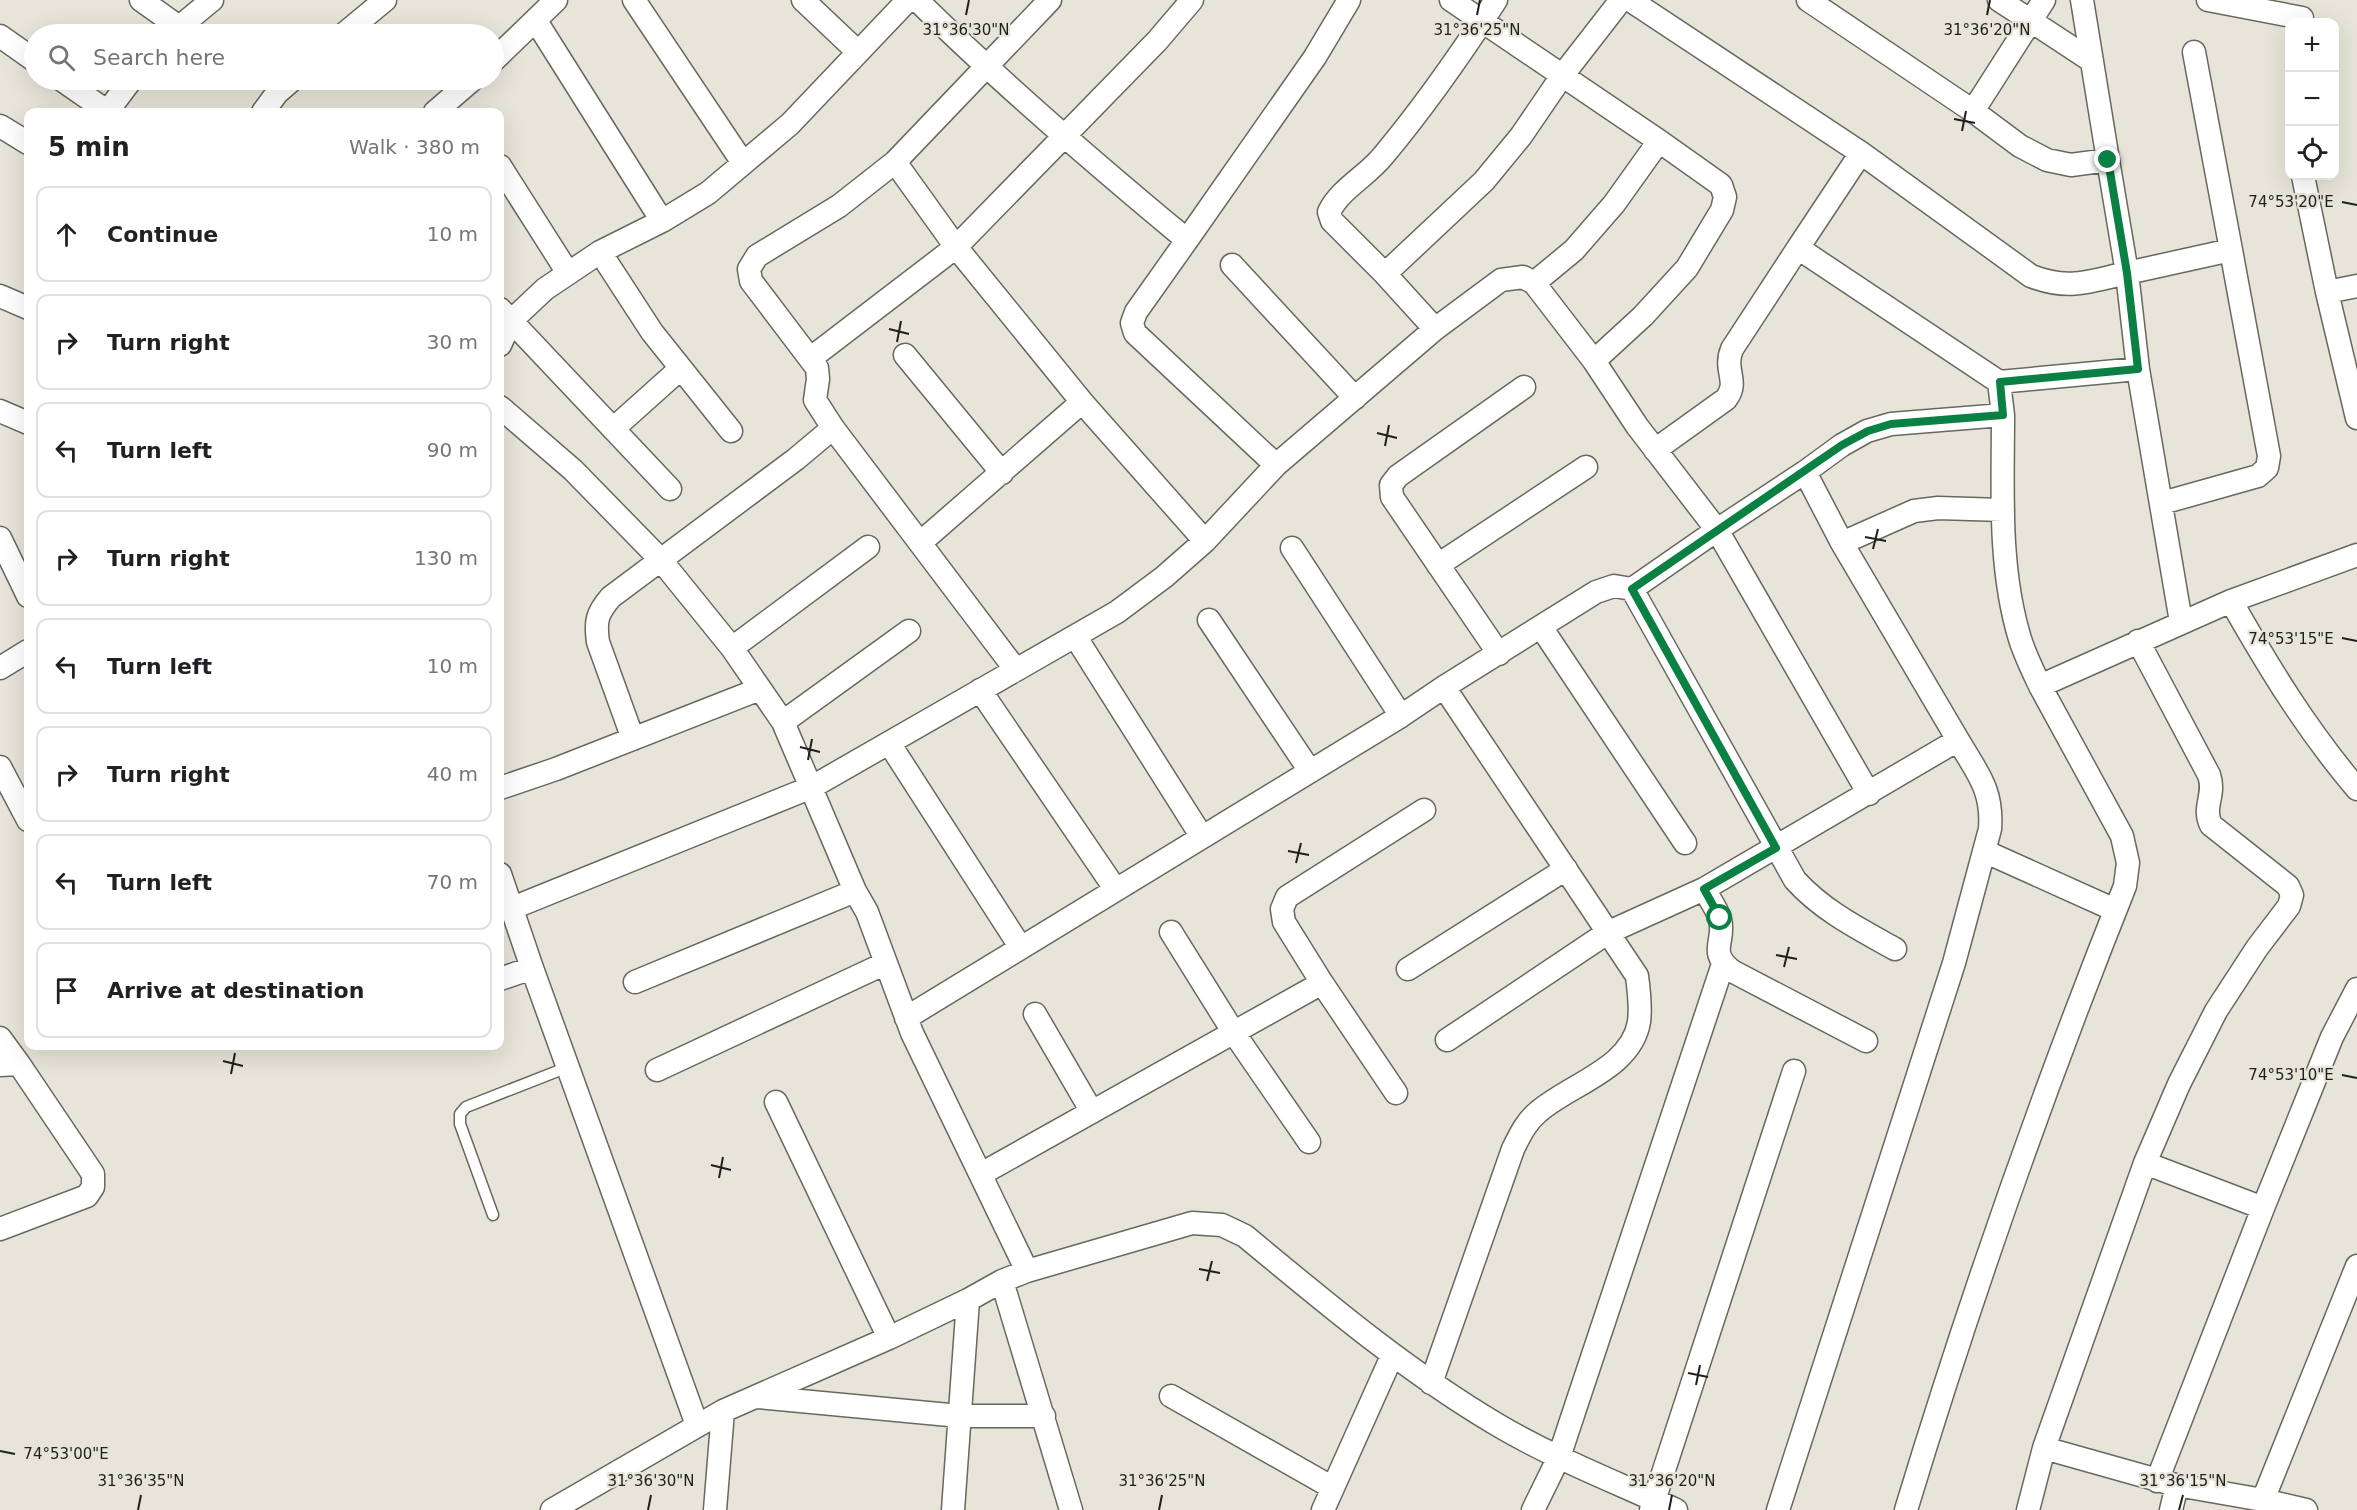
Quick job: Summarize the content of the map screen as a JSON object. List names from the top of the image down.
{
  "page": {
    "map_buttons": ["+", "−"],
    "search": "Search here",
    "heading": ["5 min", "Walk · 380 m"],
    "list": [
      ["Continue", "10 m"],
      ["Turn right", "30 m"],
      ["Turn left", "90 m"],
      ["Turn right", "130 m"],
      ["Turn left", "10 m"],
      ["Turn right", "40 m"],
      ["Turn left", "70 m"],
      "Arrive at destination"
    ]
  },
  "coordinates": [
    "31°36'30\"N",
    "31°36'25\"N",
    "31°36'20\"N",
    "74°53'20\"E",
    "74°53'15\"E",
    "74°53'10\"E",
    "74°53'00\"E",
    "31°36'35\"N",
    "31°36'15\"N"
  ]
}
